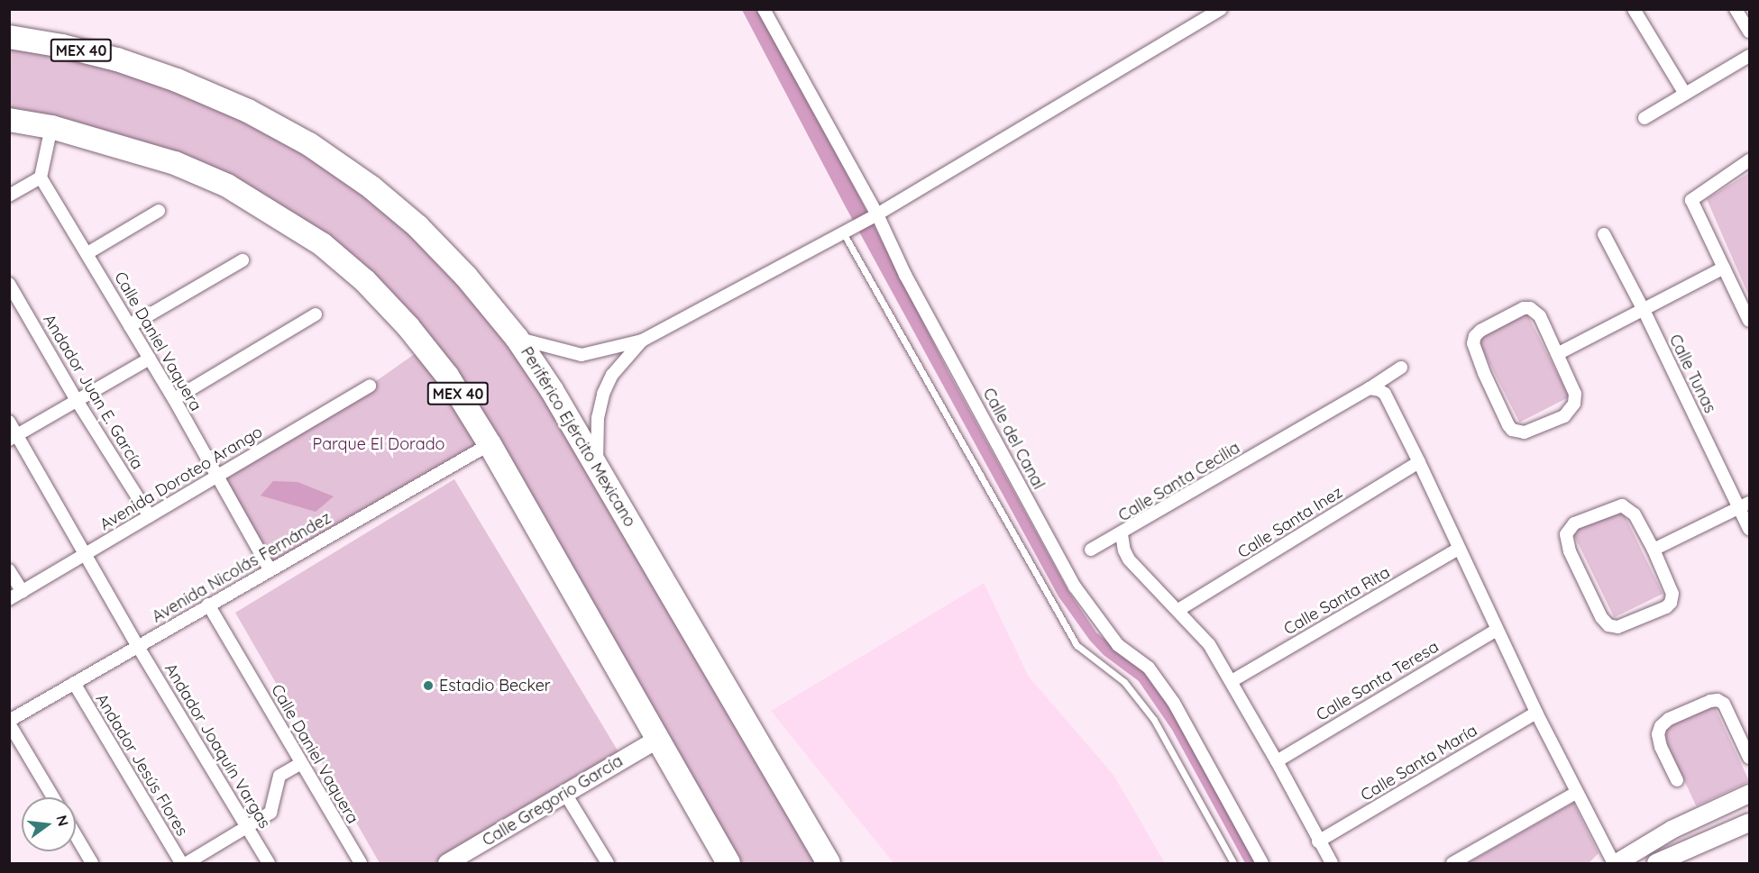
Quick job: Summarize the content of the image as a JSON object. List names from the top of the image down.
{
  "streets": {
    "highway": ["MEX 40", "Periférico Ejército Mexicano"],
    "street": [
      "Calle Daniel Vaquera",
      "Calle Tunas",
      "Andador Juan E. García",
      "Calle del Canal",
      "Avenida Doroteo Arango",
      "Calle Santa Cecilia",
      "Calle Santa Inez",
      "Avenida Nicolás Fernández",
      "Calle Santa Rita",
      "Calle Santa Teresa",
      "Andador Joaquín Vargas",
      "Calle Santa María",
      "Andador Jesús Flores",
      "Calle Gregorio García"
    ]
  },
  "crossings": [
    ["MEX 40", "Avenida Nicolás Fernández"],
    ["MEX 40", "Calle Gregorio García"],
    ["Calle Daniel Vaquera", "Avenida Doroteo Arango"],
    ["Calle Daniel Vaquera", "Avenida Nicolás Fernández"],
    ["Andador Juan E. García", "Avenida Doroteo Arango"],
    ["Avenida Doroteo Arango", "Andador Joaquín Vargas"],
    ["Calle Santa Cecilia", "Calle Santa Inez"],
    ["Calle Santa Cecilia", "Calle Santa Rita"],
    ["Calle Santa Cecilia", "Calle Santa Teresa"],
    ["Calle Santa Cecilia", "Calle Santa María"],
    ["Avenida Nicolás Fernández", "Andador Joaquín Vargas"],
    ["Avenida Nicolás Fernández", "Andador Jesús Flores"]
  ],
  "parks": ["Parque El Dorado"],
  "places": ["Estadio Becker"],
  "north": "right"
}
